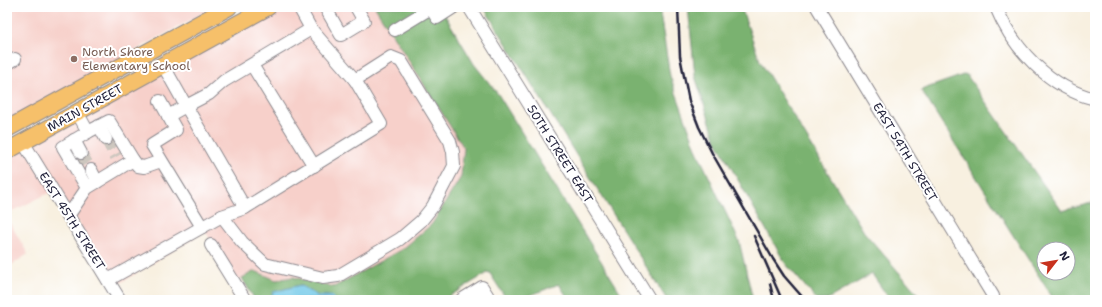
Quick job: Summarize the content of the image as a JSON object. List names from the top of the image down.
{
  "streets": {
    "main road": ["MAIN STREET"],
    "street": ["EAST 54TH STREET", "50TH STREET EAST", "EAST 45TH STREET"]
  },
  "crossings": [
    ["MAIN STREET", "EAST 45TH STREET"]
  ],
  "places": ["North Shore Elementary School"],
  "north": "top right"
}
